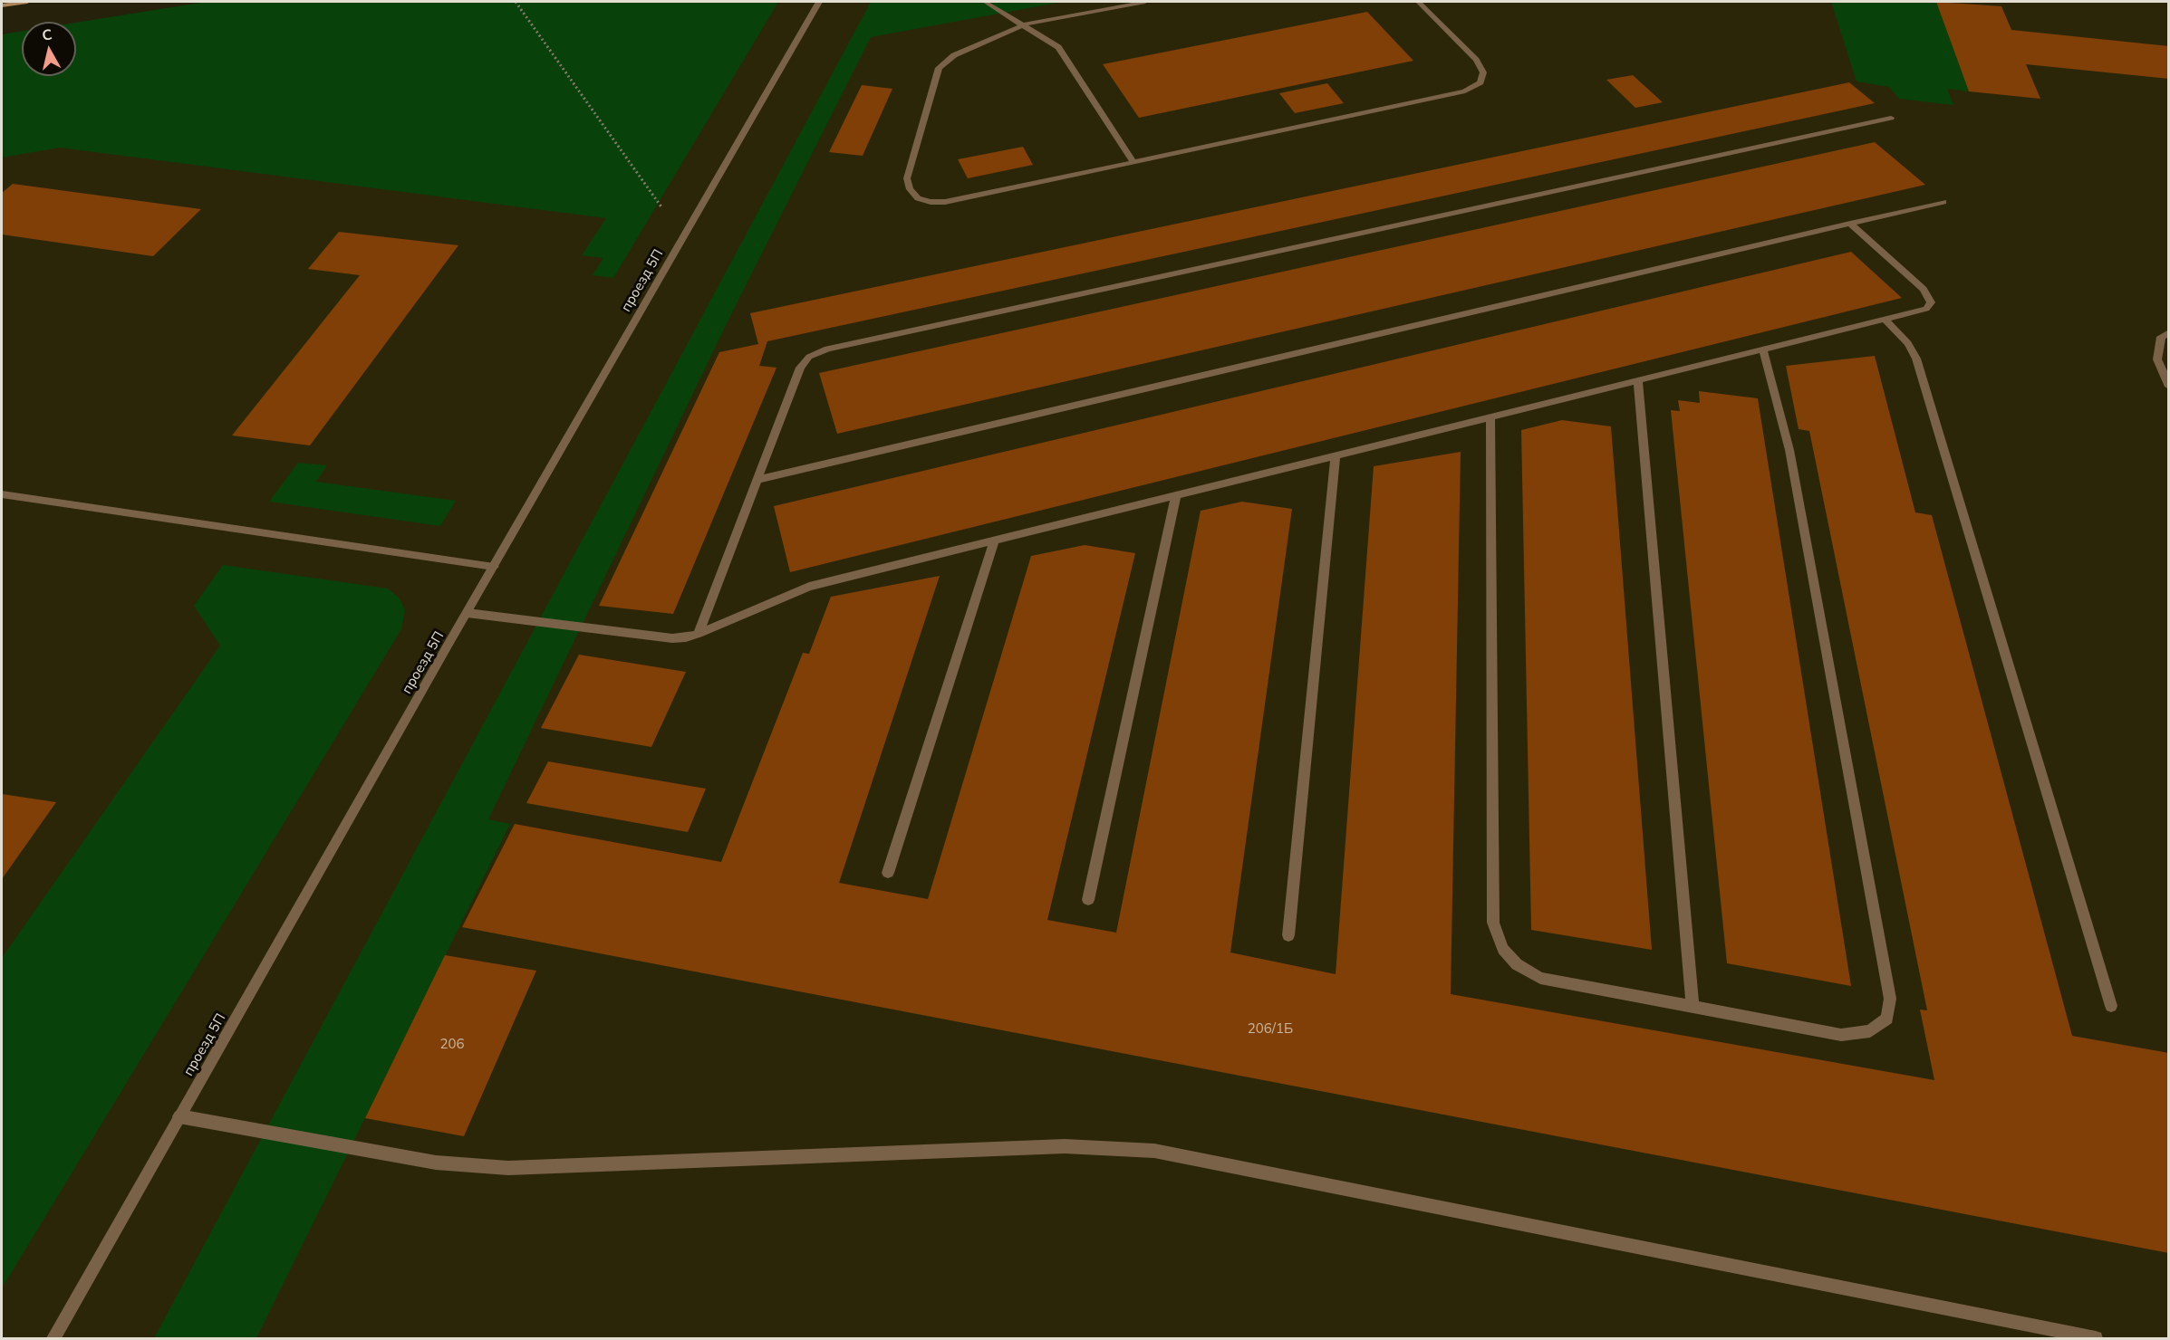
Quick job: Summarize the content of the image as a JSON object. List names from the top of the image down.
{
  "streets": {
    "street": ["проезд 5П"]
  },
  "house_numbers": ["206/1Б", "206"],
  "north": "top"
}
